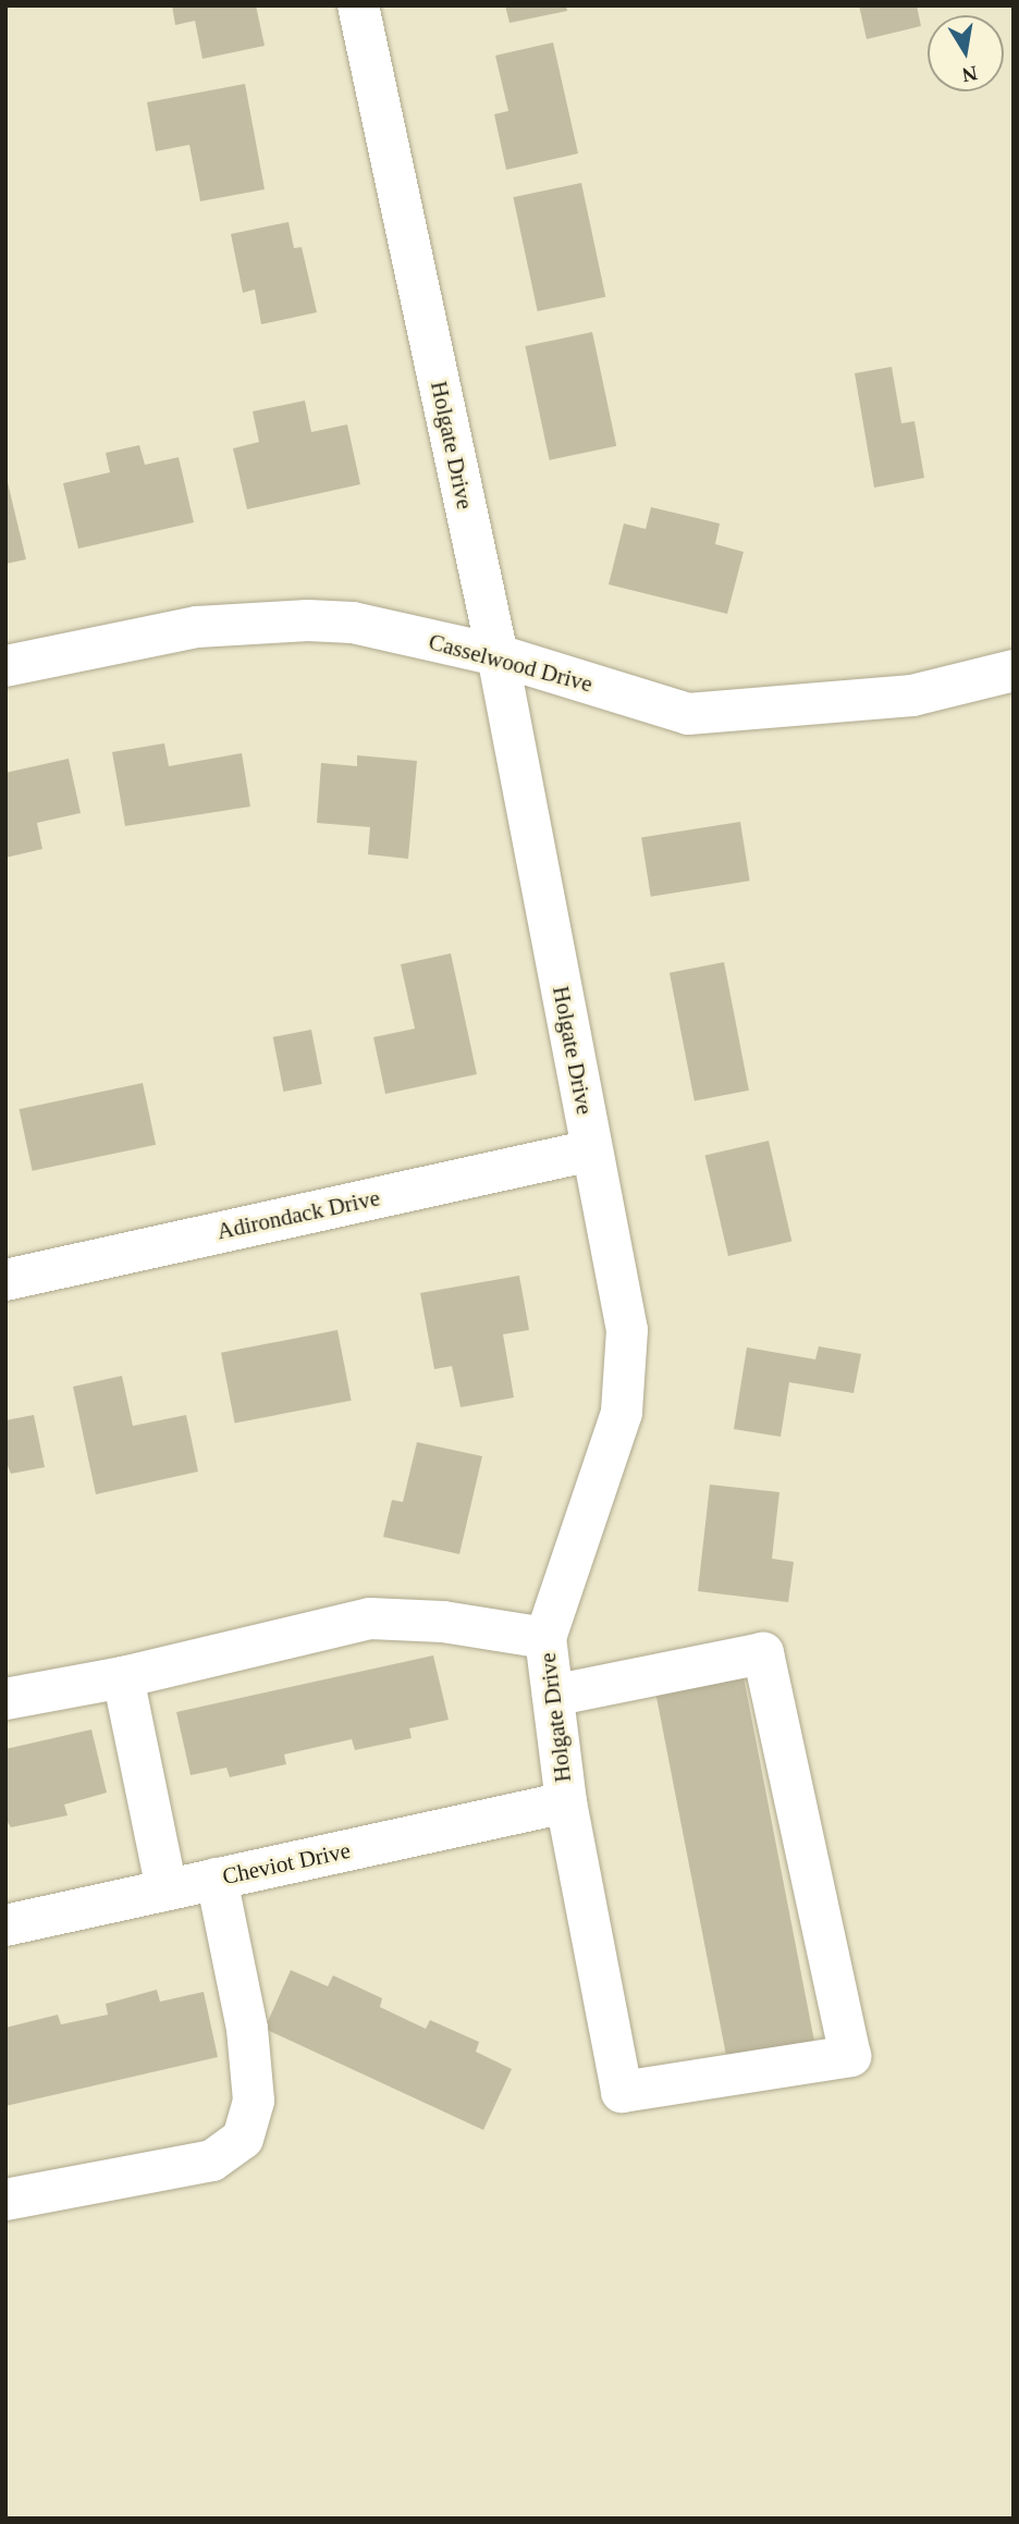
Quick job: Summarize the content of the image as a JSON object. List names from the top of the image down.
{
  "streets": {
    "street": [
      "Holgate Drive",
      "Casselwood Drive",
      "Adirondack Drive",
      "Cheviot Drive"
    ]
  },
  "crossings": [
    ["Holgate Drive", "Casselwood Drive"],
    ["Holgate Drive", "Adirondack Drive"],
    ["Holgate Drive", "Cheviot Drive"]
  ],
  "north": "bottom"
}
